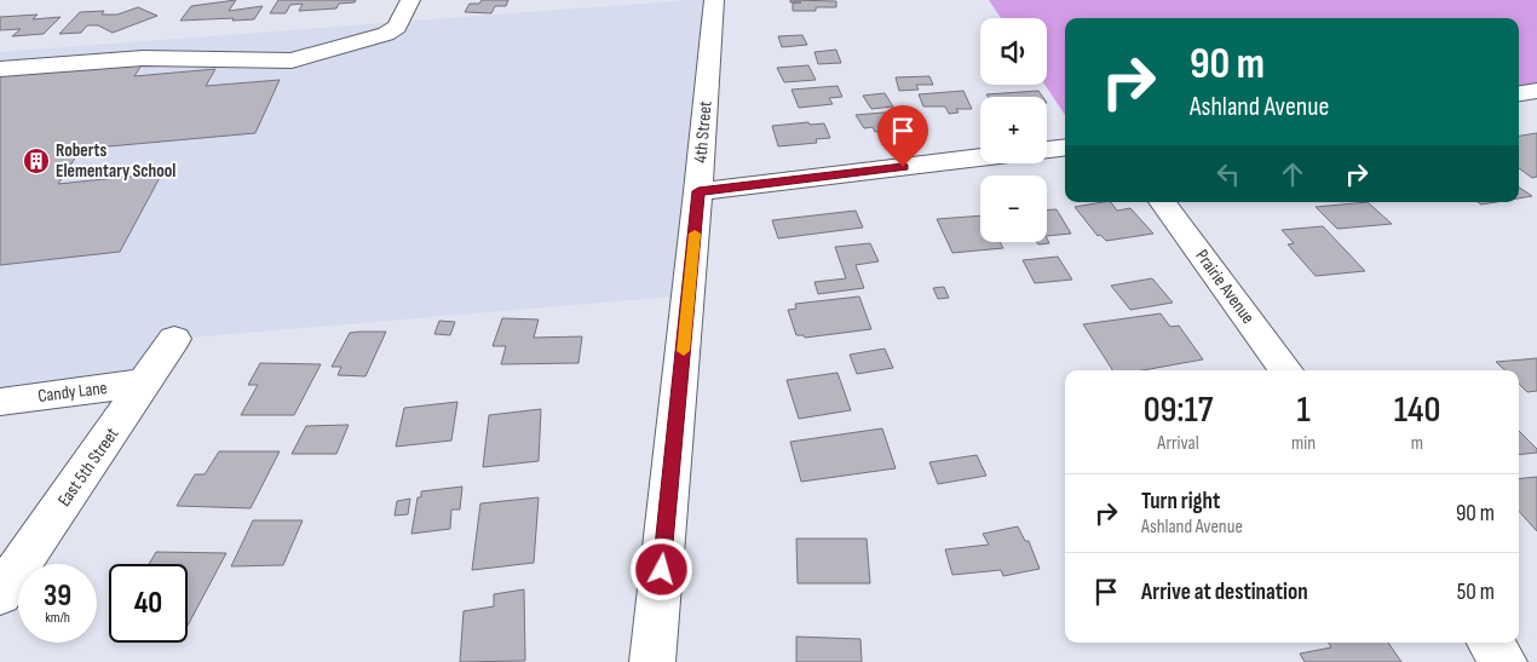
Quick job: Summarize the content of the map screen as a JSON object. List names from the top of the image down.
{
  "streets": {
    "street": [
      "4th Street",
      "Prairie Avenue",
      "Candy Lane",
      "East 5th Street"
    ]
  },
  "crossings": [
    ["Candy Lane", "East 5th Street"]
  ],
  "places": {
    "building": ["Roberts Elementary School"]
  },
  "page": {
    "map_buttons": ["+", "−"],
    "turn": ["90 m", "Ashland Avenue"],
    "eta": [
      "09:17",
      "Arrival",
      "1",
      "min",
      "140",
      "m"
    ],
    "list": [
      {
        "name": "Turn right",
        "note": "Ashland Avenue",
        "value": "90 m"
      },
      {
        "name": "Arrive at destination",
        "value": "50 m"
      }
    ],
    "speed": "39 km/h",
    "limit": "40"
  }
}
